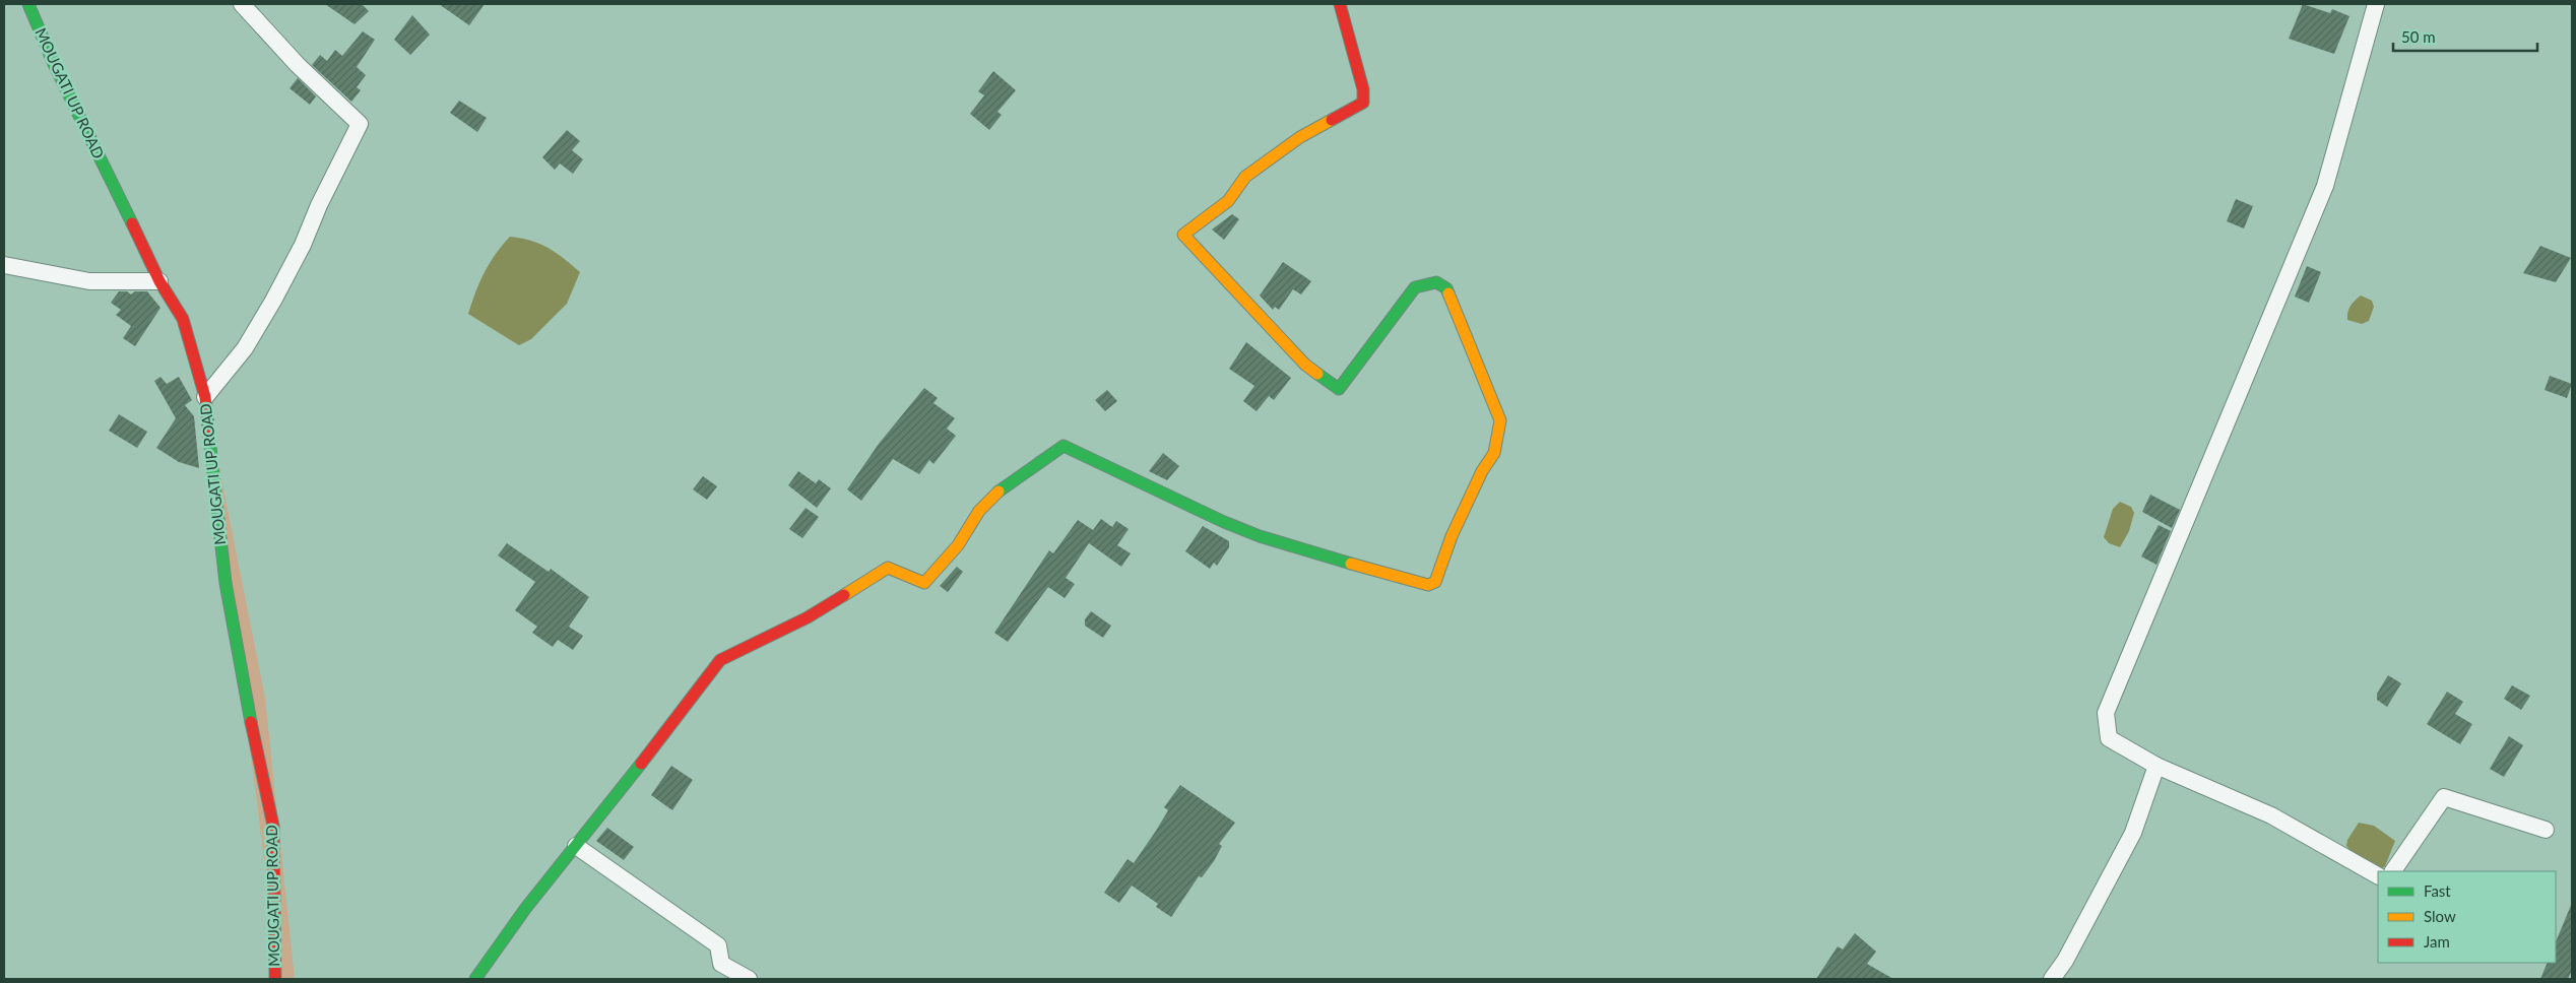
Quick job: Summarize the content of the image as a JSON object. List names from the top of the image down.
{
  "streets": {
    "street": ["MOUGATI UP ROAD"]
  },
  "legend": ["Fast", "Slow", "Jam"],
  "scale_bar": "50 m"
}
